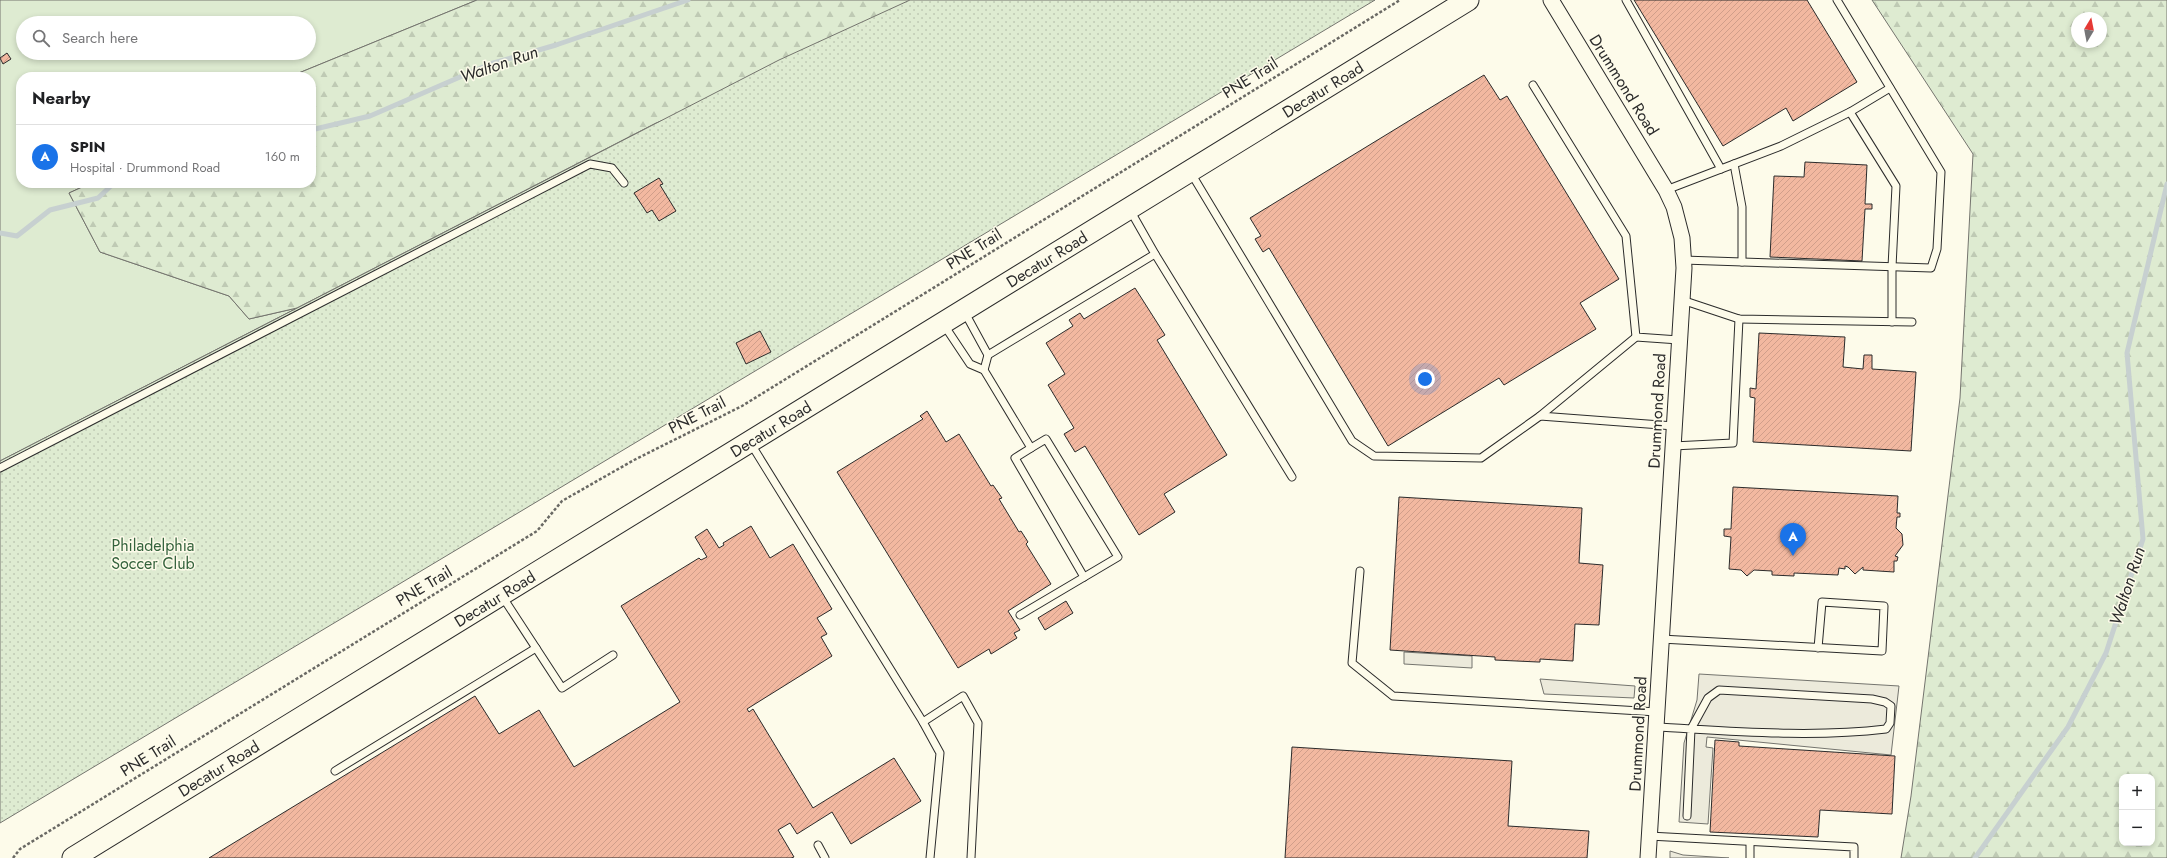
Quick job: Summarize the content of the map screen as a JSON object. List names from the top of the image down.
{
  "streets": {
    "street": ["Drummond Road", "Decatur Road"],
    "path": ["PNE Trail"]
  },
  "water": ["Walton Run"],
  "parks": ["Philadelphia Soccer Club"],
  "north": "top",
  "page": {
    "search": "Search here",
    "heading": "Nearby",
    "list": [
      {
        "mark": "A",
        "name": "SPIN",
        "note": "Hospital · Drummond Road",
        "value": "160 m"
      }
    ],
    "pins": "A",
    "map_buttons": ["+", "−"]
  }
}
